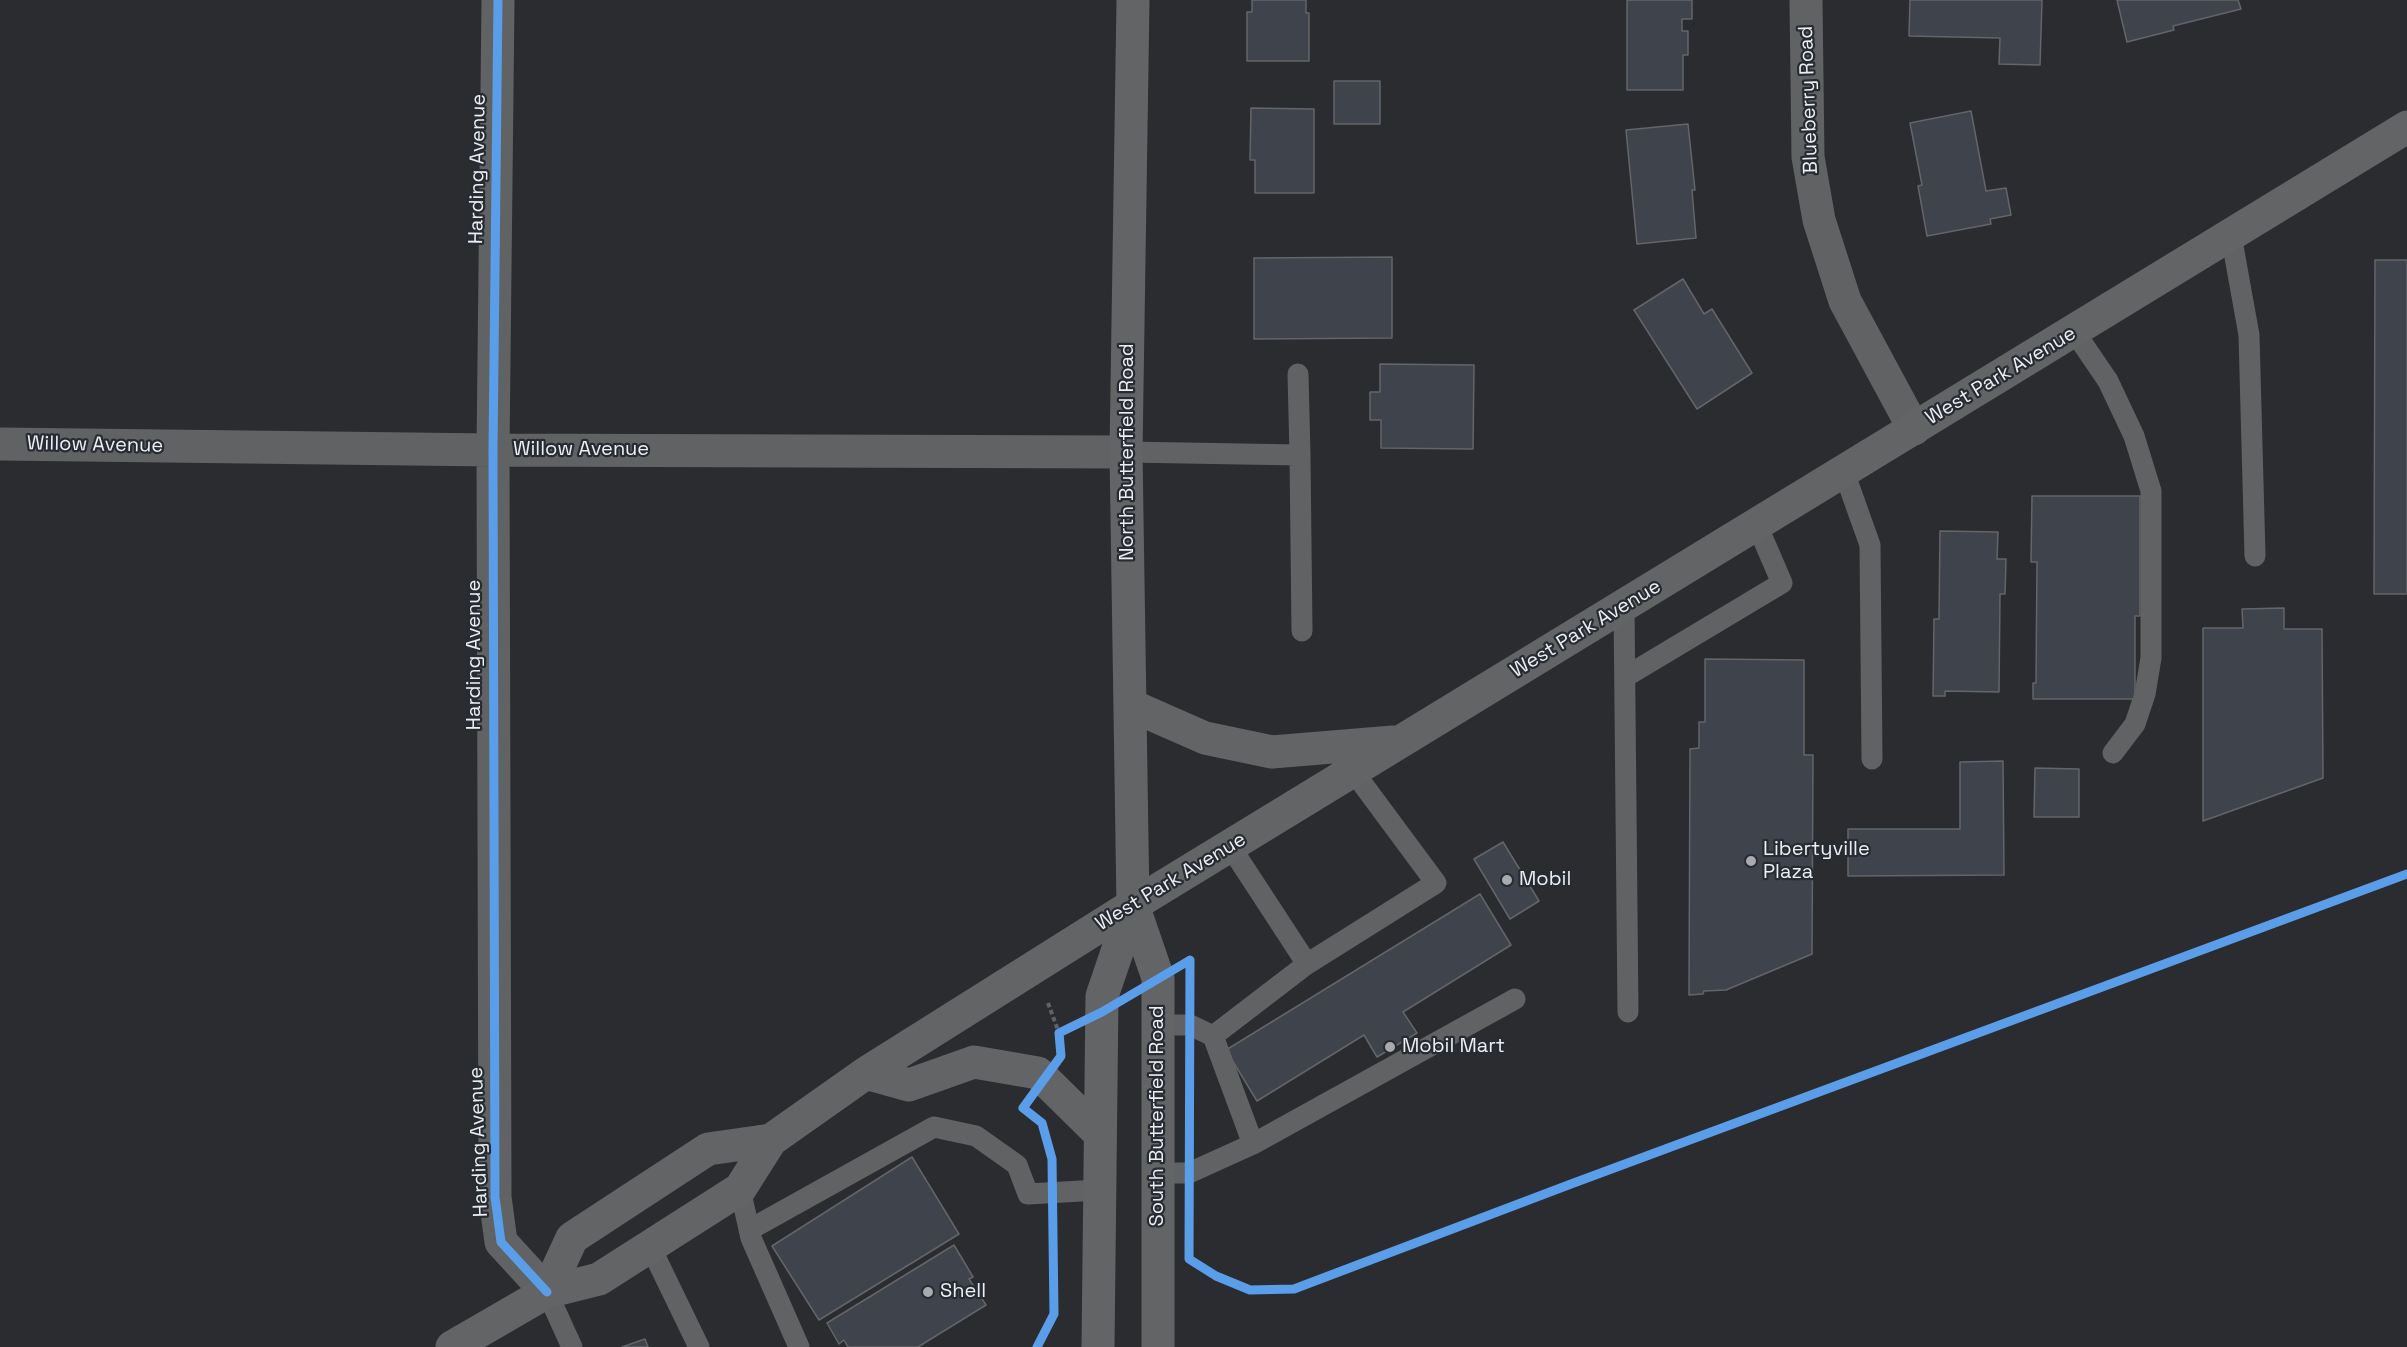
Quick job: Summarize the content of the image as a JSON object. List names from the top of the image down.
{
  "streets": {
    "main road": ["West Park Avenue", "North Butterfield Road", "South Butterfield Road"],
    "street": ["Blueberry Road", "Harding Avenue", "Willow Avenue"]
  },
  "crossings": [
    ["Blueberry Road", "West Park Avenue"],
    ["Harding Avenue", "West Park Avenue"],
    ["Harding Avenue", "Willow Avenue"],
    ["West Park Avenue", "North Butterfield Road"],
    ["West Park Avenue", "South Butterfield Road"],
    ["Willow Avenue", "North Butterfield Road"],
    ["North Butterfield Road", "South Butterfield Road"]
  ],
  "places": [
    "Libertyville Plaza",
    "Mobil",
    "Mobil Mart",
    "Shell"
  ]
}
